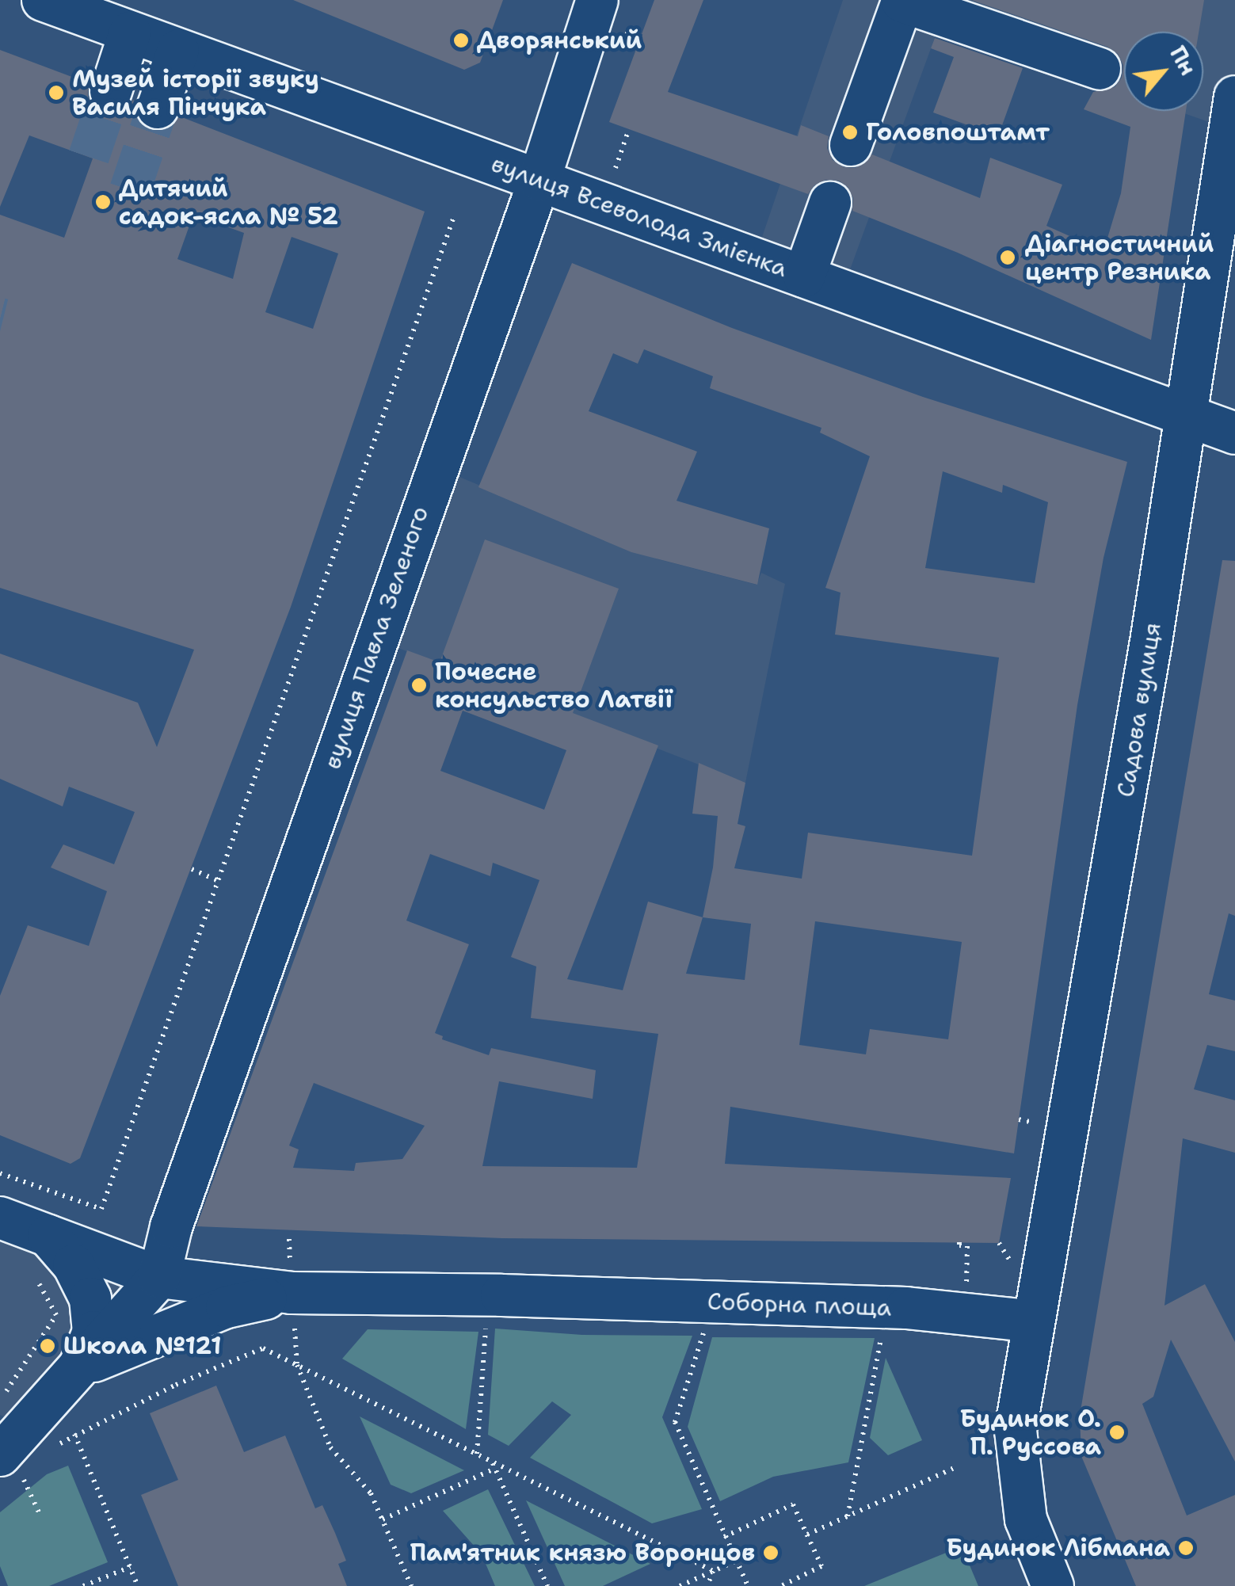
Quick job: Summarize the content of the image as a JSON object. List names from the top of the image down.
{
  "streets": {
    "street": [
      "вулиця Всеволода Змієнка",
      "вулиця Павла Зеленого",
      "Садова вулиця",
      "Соборна площа"
    ]
  },
  "crossings": [
    ["вулиця Всеволода Змієнка", "вулиця Павла Зеленого"],
    ["вулиця Всеволода Змієнка", "Садова вулиця"],
    ["вулиця Павла Зеленого", "Соборна площа"],
    ["Садова вулиця", "Соборна площа"]
  ],
  "places": [
    "Дворянський",
    "Музей історії звуку Василя Пінчука",
    "Головпоштамт",
    "Дитячий садок-ясла № 52",
    "Діагностичний центр Резника",
    "Почесне консульство Латвії",
    "Школа №121",
    "Будинок О. П. Руссова",
    "Будинок Лібмана",
    "Пам'ятник князю Воронцов"
  ],
  "north": "top right"
}
